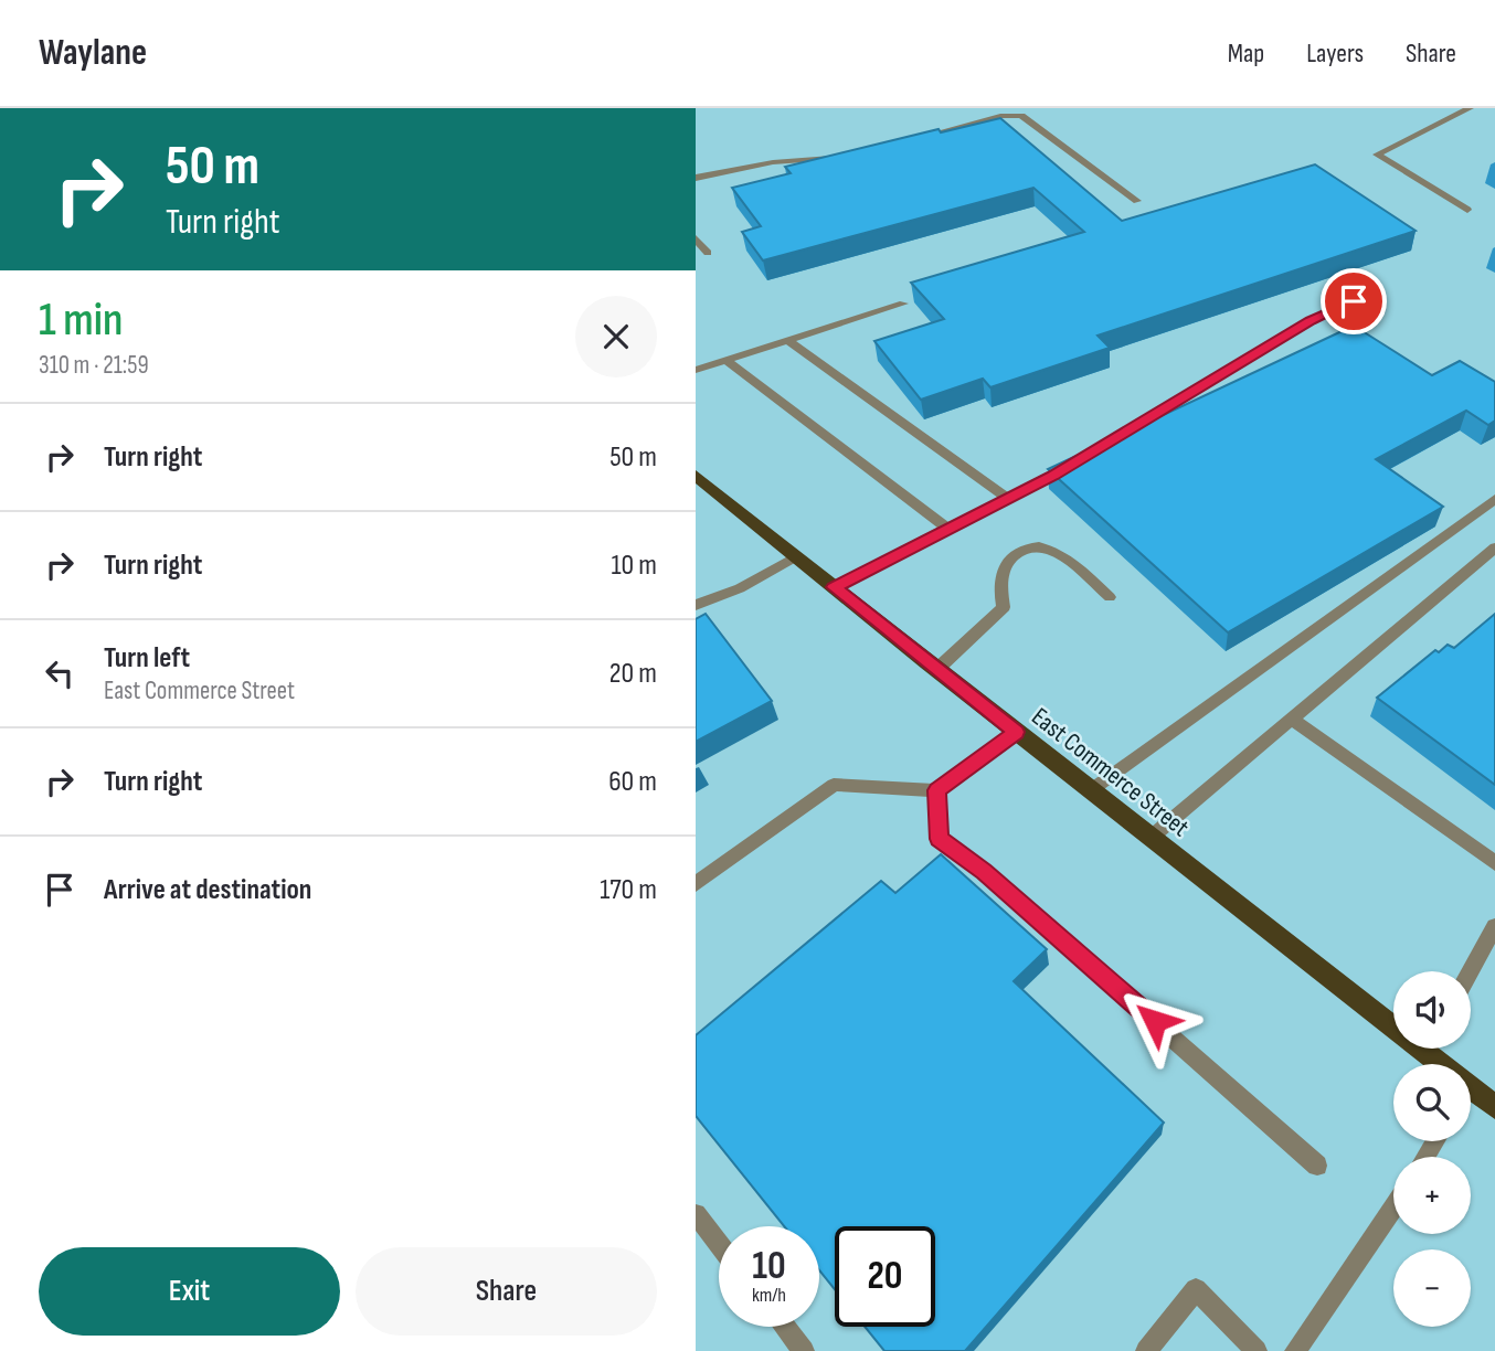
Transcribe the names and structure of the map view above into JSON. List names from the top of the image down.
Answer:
{
  "streets": {
    "main road": ["East Commerce Street"]
  },
  "page": {
    "header": "Waylane",
    "nav": ["Map", "Layers", "Share"],
    "turn": ["50 m", "Turn right"],
    "heading": ["1 min", "310 m · 21:59"],
    "list": [
      {
        "name": "Turn right",
        "value": "50 m"
      },
      {
        "name": "Turn right",
        "value": "10 m"
      },
      {
        "name": "Turn left",
        "note": "East Commerce Street",
        "value": "20 m"
      },
      {
        "name": "Turn right",
        "value": "60 m"
      },
      {
        "name": "Arrive at destination",
        "value": "170 m"
      }
    ],
    "map_buttons": ["+", "−"],
    "speed": "10 km/h",
    "limit": "20",
    "buttons": ["Exit", "Share"]
  }
}
